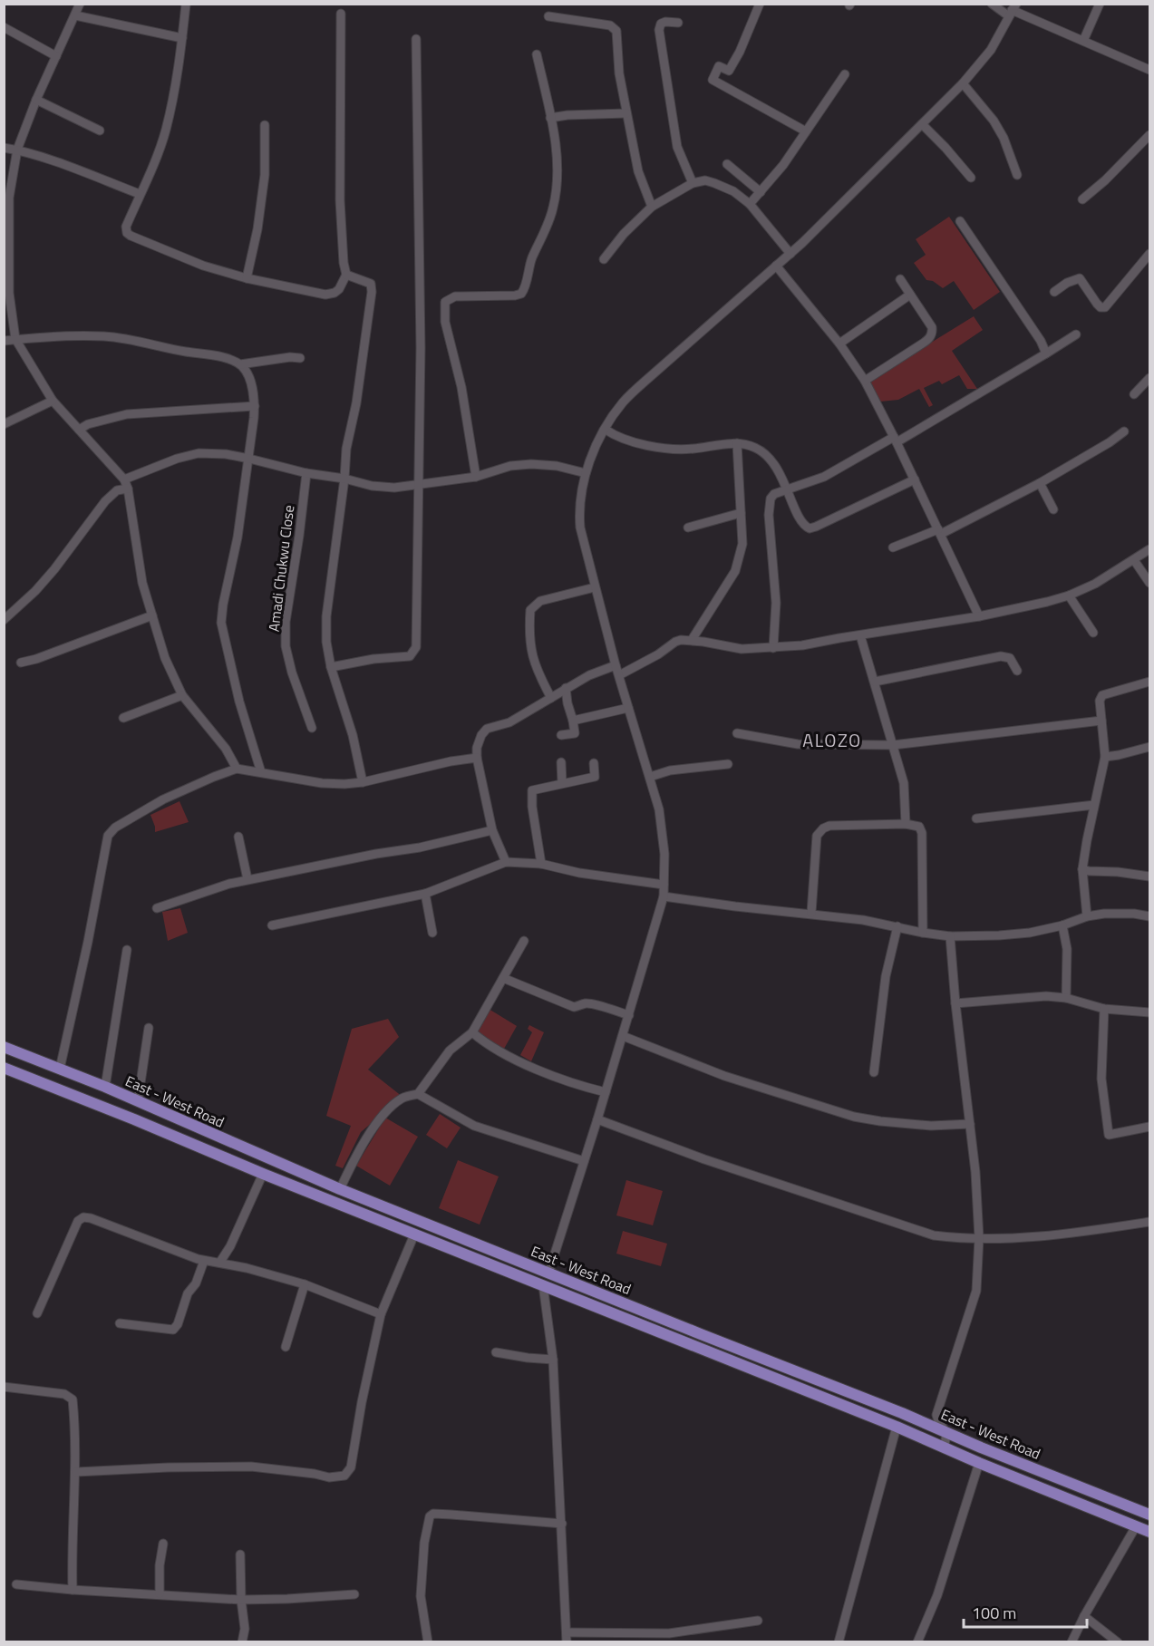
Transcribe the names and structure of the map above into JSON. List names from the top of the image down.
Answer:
{
  "streets": {
    "main road": ["East - West Road"],
    "street": ["Amadi Chukwu Close"]
  },
  "districts": ["ALOZO"],
  "scale_bar": "100 m"
}
